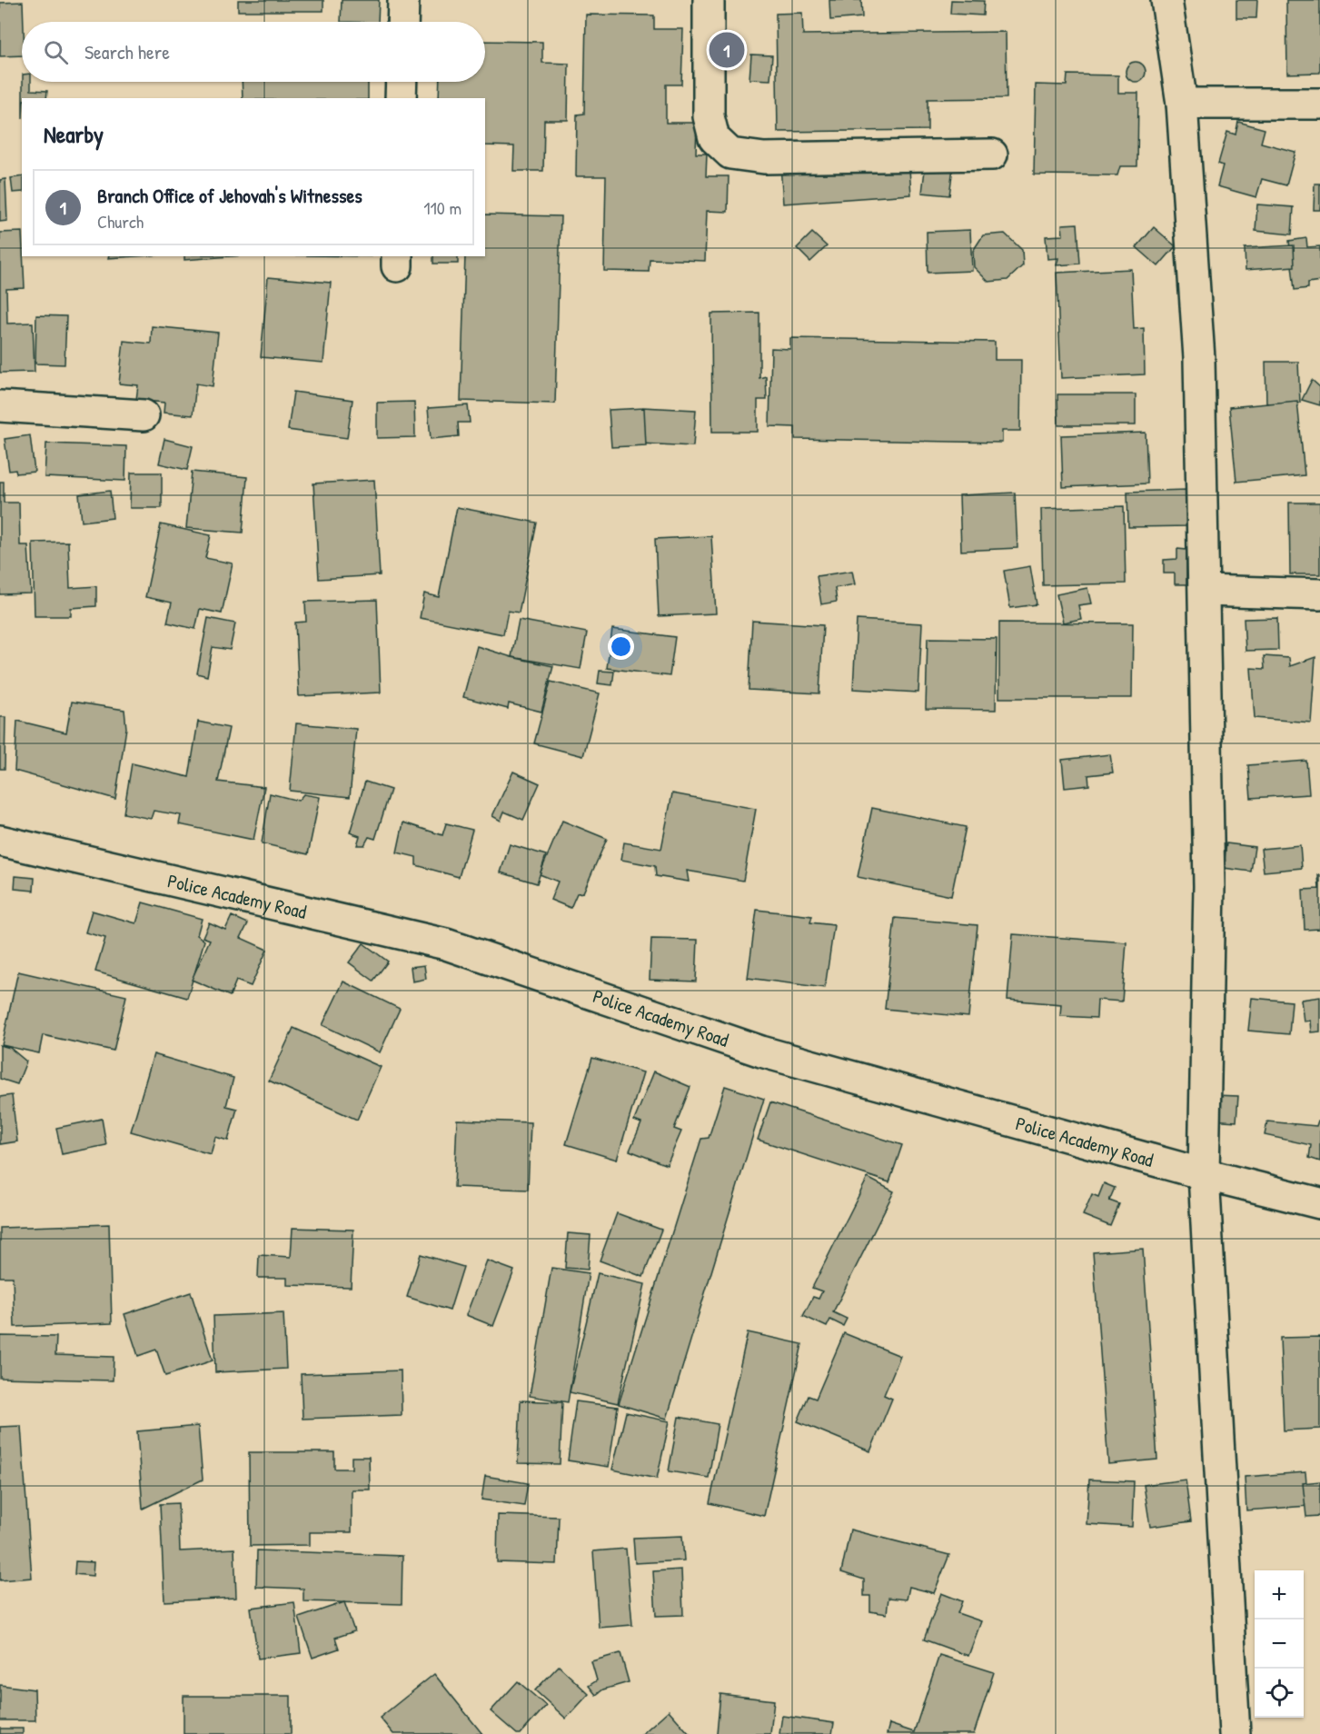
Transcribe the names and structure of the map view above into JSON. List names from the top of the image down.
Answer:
{
  "streets": {
    "street": ["Police Academy Road"]
  },
  "page": {
    "search": "Search here",
    "pins": "1",
    "heading": "Nearby",
    "list": [
      {
        "mark": "1",
        "name": "Branch Office of Jehovah's Witnesses",
        "note": "Church",
        "value": "110 m"
      }
    ],
    "map_buttons": ["+", "−"]
  }
}
